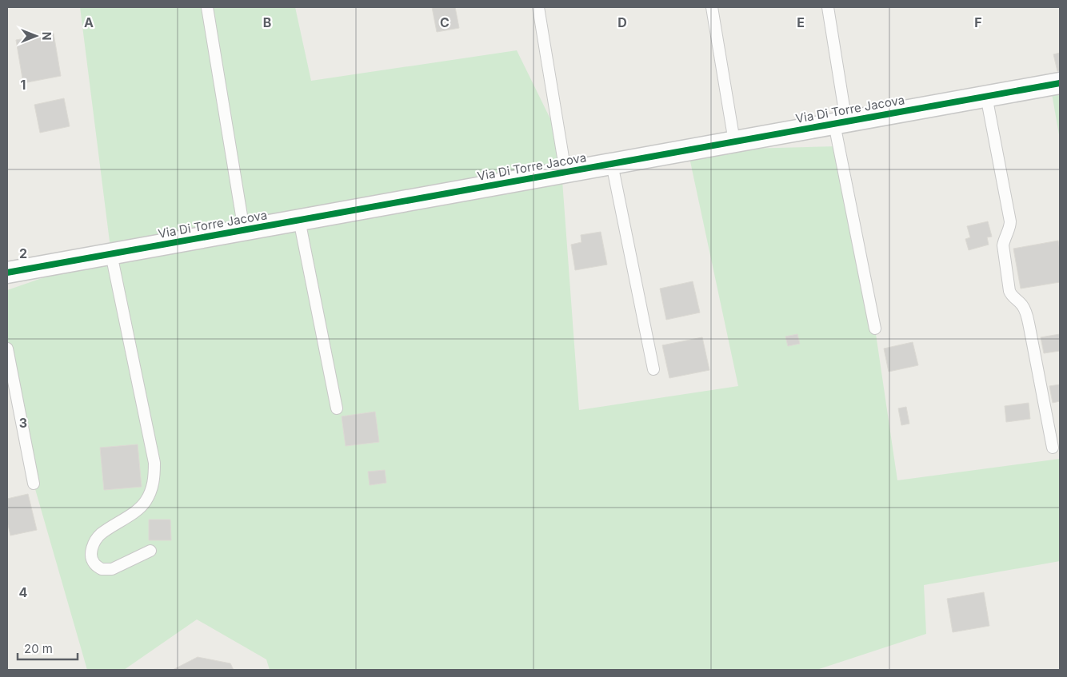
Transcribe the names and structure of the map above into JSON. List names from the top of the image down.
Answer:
{
  "streets": {
    "street": ["Via Di Torre Jacova"]
  },
  "scale_bar": "20 m",
  "north": "right",
  "grid": {
    "columns": [
      "A",
      "B",
      "C",
      "D",
      "E",
      "F"
    ],
    "rows": [
      "1",
      "2",
      "3",
      "4"
    ]
  }
}
